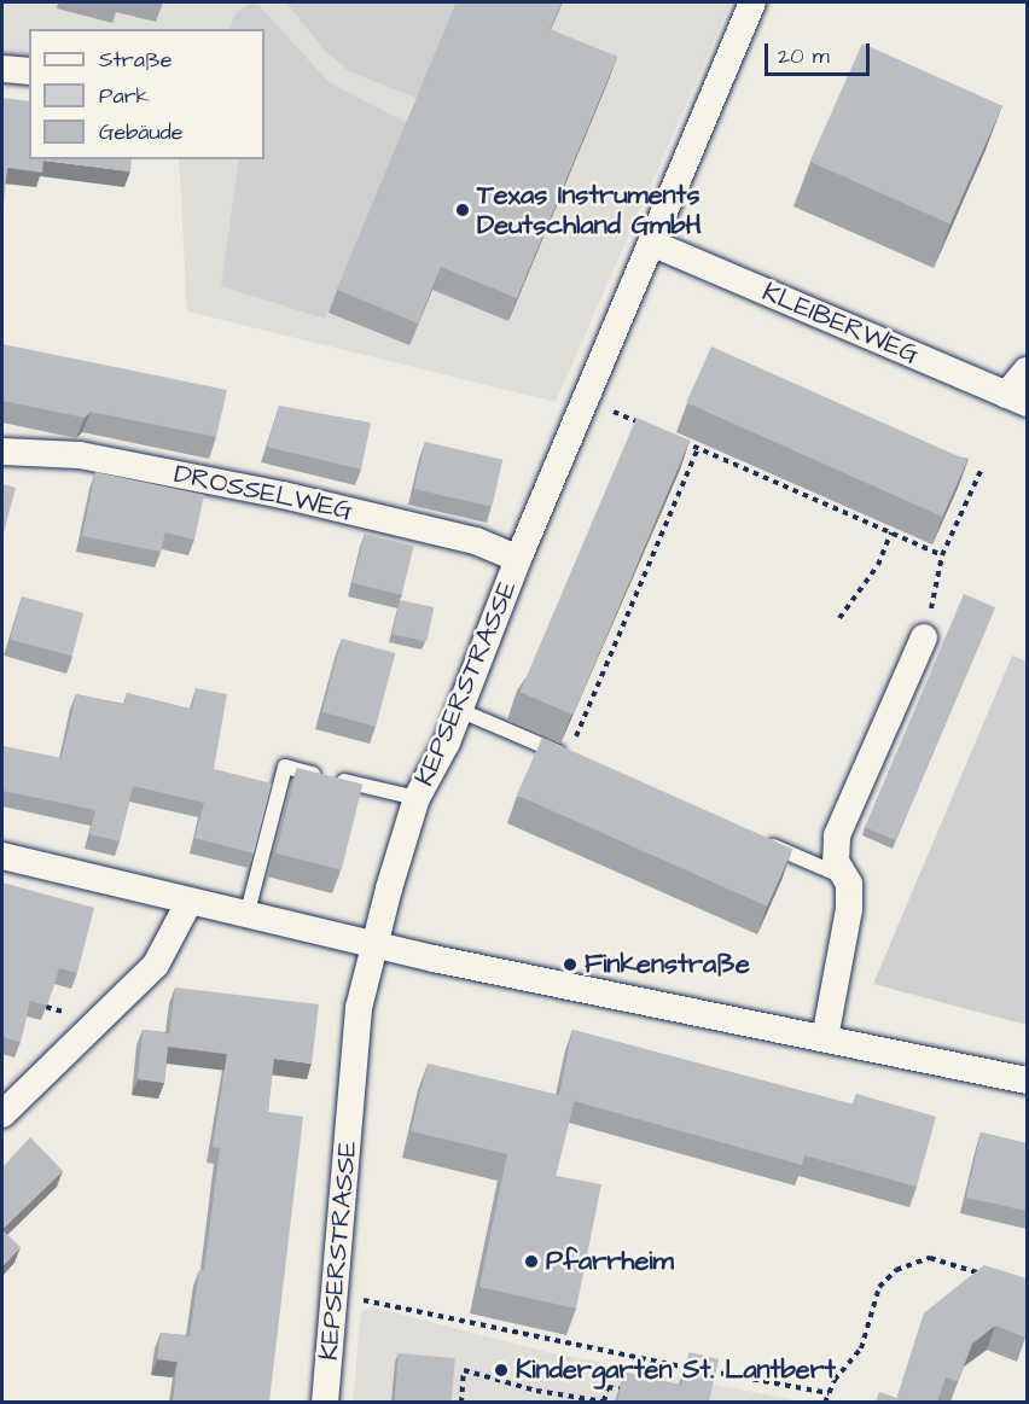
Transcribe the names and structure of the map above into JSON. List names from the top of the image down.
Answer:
{
  "streets": {
    "street": ["KLEIBERWEG", "DROSSELWEG", "KEPSERSTRASSE"]
  },
  "crossings": [
    ["KLEIBERWEG", "KEPSERSTRASSE"],
    ["DROSSELWEG", "KEPSERSTRASSE"]
  ],
  "places": [
    "Texas Instruments Deutschland GmbH",
    "Finkenstraße",
    "Pfarrheim",
    "Kindergarten St. Lantbert"
  ],
  "legend": ["Straße", "Park", "Gebäude"],
  "scale_bar": "20 m"
}
